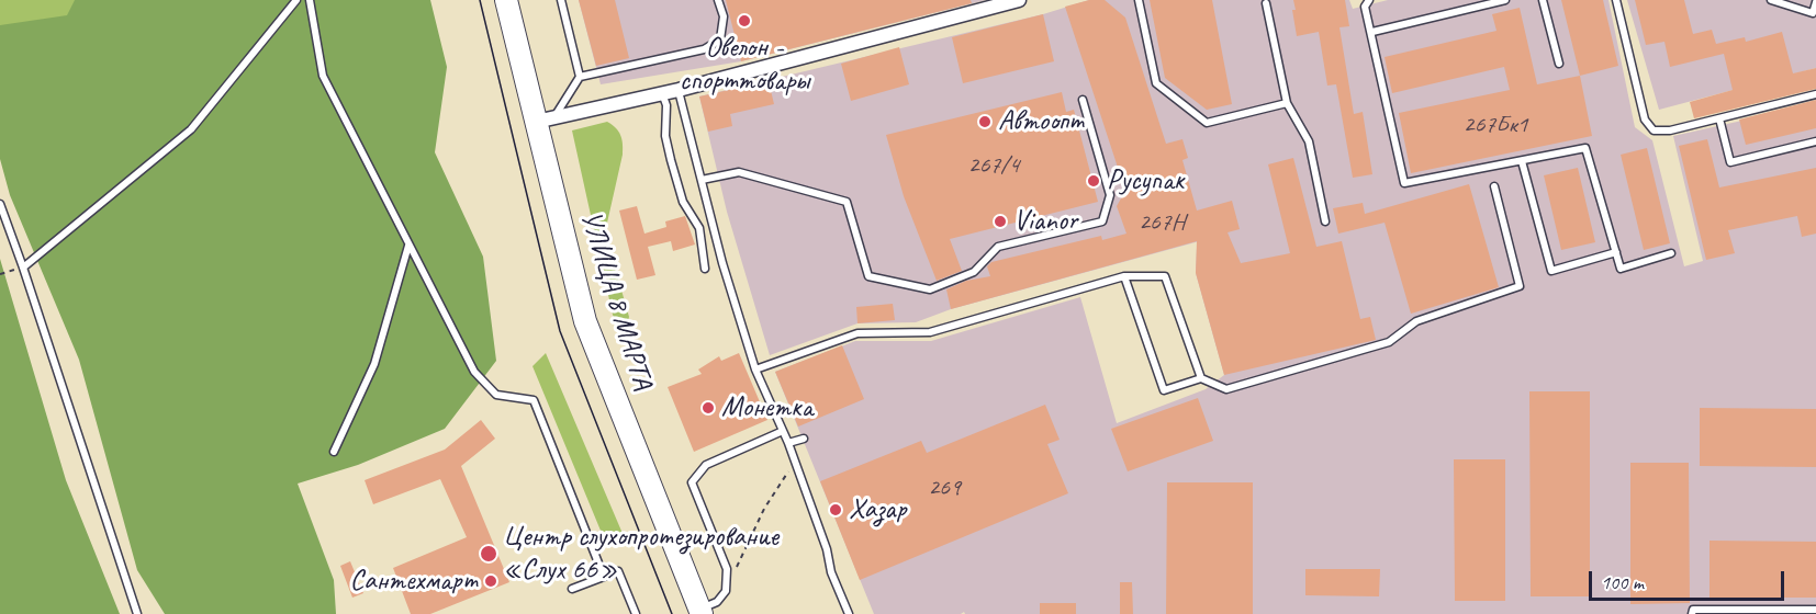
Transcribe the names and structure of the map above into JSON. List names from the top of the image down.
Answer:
{
  "streets": {
    "main road": ["УЛИЦА 8 МАРТА"]
  },
  "places": [
    "Овелон - спорттовары",
    "Автоопт",
    "Русупак",
    "Vianor",
    "Монетка",
    "Хазар",
    "Центр слухопротезирование «Слух 66»",
    "Сантехмарт"
  ],
  "house_numbers": [
    "267Бк1",
    "267/4",
    "267Н",
    "269"
  ],
  "scale_bar": "100 m"
}
